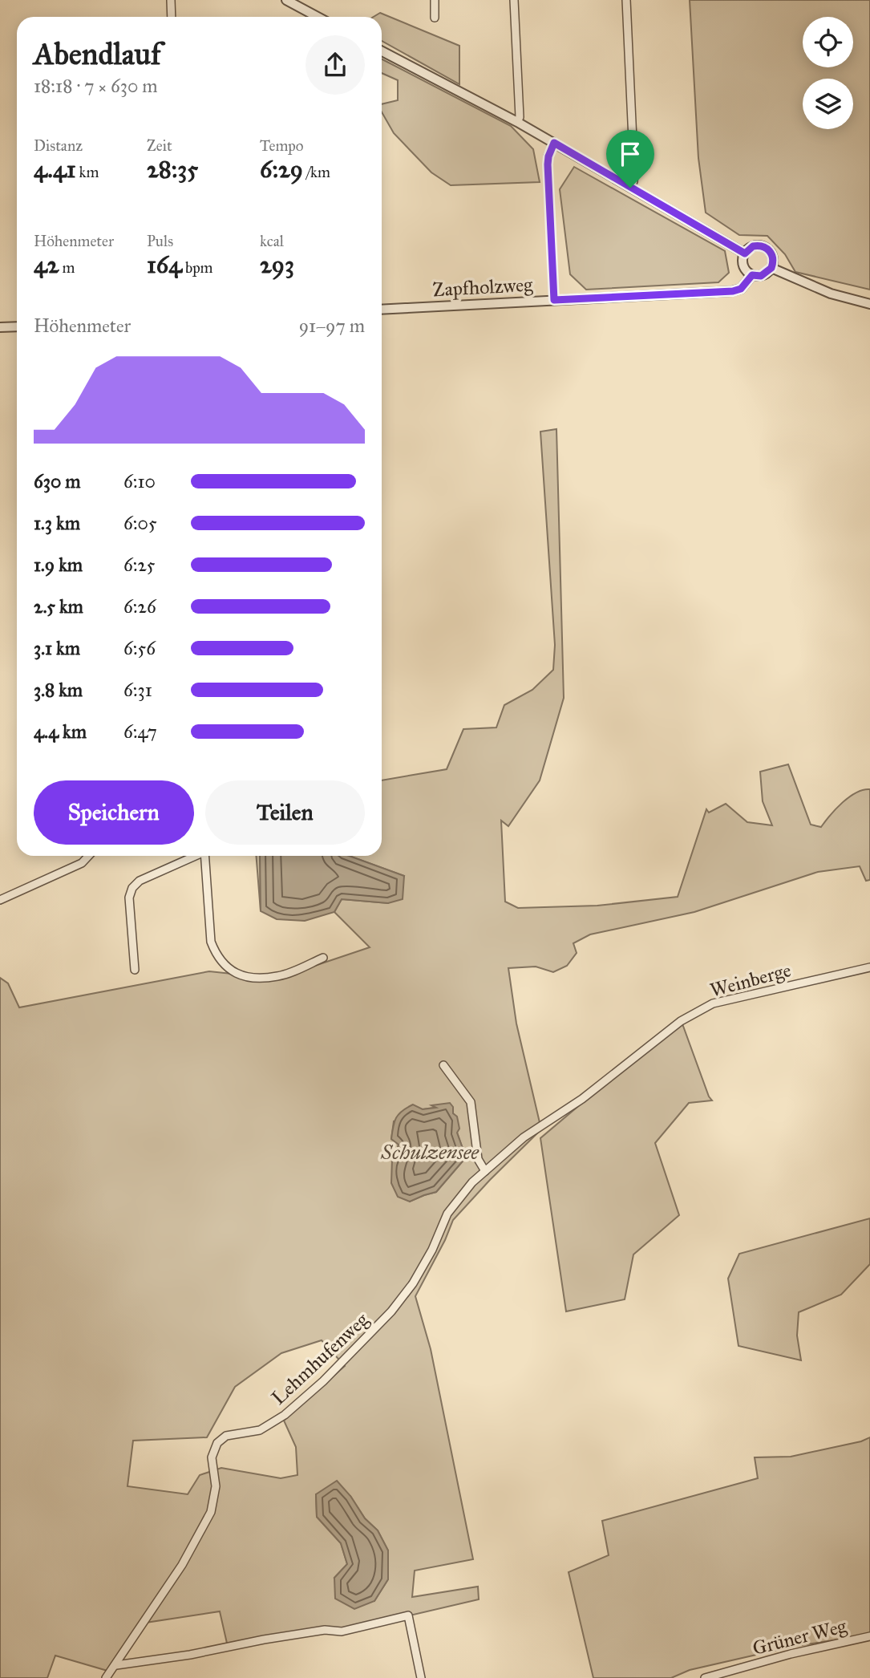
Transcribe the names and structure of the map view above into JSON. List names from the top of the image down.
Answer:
{
  "streets": {
    "street": [
      "Zapfholzweg",
      "Weinberge",
      "Lehmhufenweg",
      "Grüner Weg"
    ]
  },
  "crossings": [
    ["Weinberge", "Lehmhufenweg"]
  ],
  "water": ["Schulzensee"],
  "page": {
    "heading": ["Abendlauf", "18:18 · 7 × 630 m"],
    "stats": [
      ["Distanz", "4.41 km"],
      ["Zeit", "28:35"],
      ["Tempo", "6:29 /km"],
      ["Höhenmeter", "42 m"],
      ["Puls", "164 bpm"],
      ["kcal", "293"]
    ],
    "chart": ["Höhenmeter", "91–97 m"],
    "list": [
      {
        "name": "630 m",
        "note": "6:10"
      },
      {
        "name": "1.3 km",
        "note": "6:05"
      },
      {
        "name": "1.9 km",
        "note": "6:25"
      },
      {
        "name": "2.5 km",
        "note": "6:26"
      },
      {
        "name": "3.1 km",
        "note": "6:56"
      },
      {
        "name": "3.8 km",
        "note": "6:31"
      },
      {
        "name": "4.4 km",
        "note": "6:47"
      }
    ],
    "buttons": ["Speichern", "Teilen"]
  }
}
